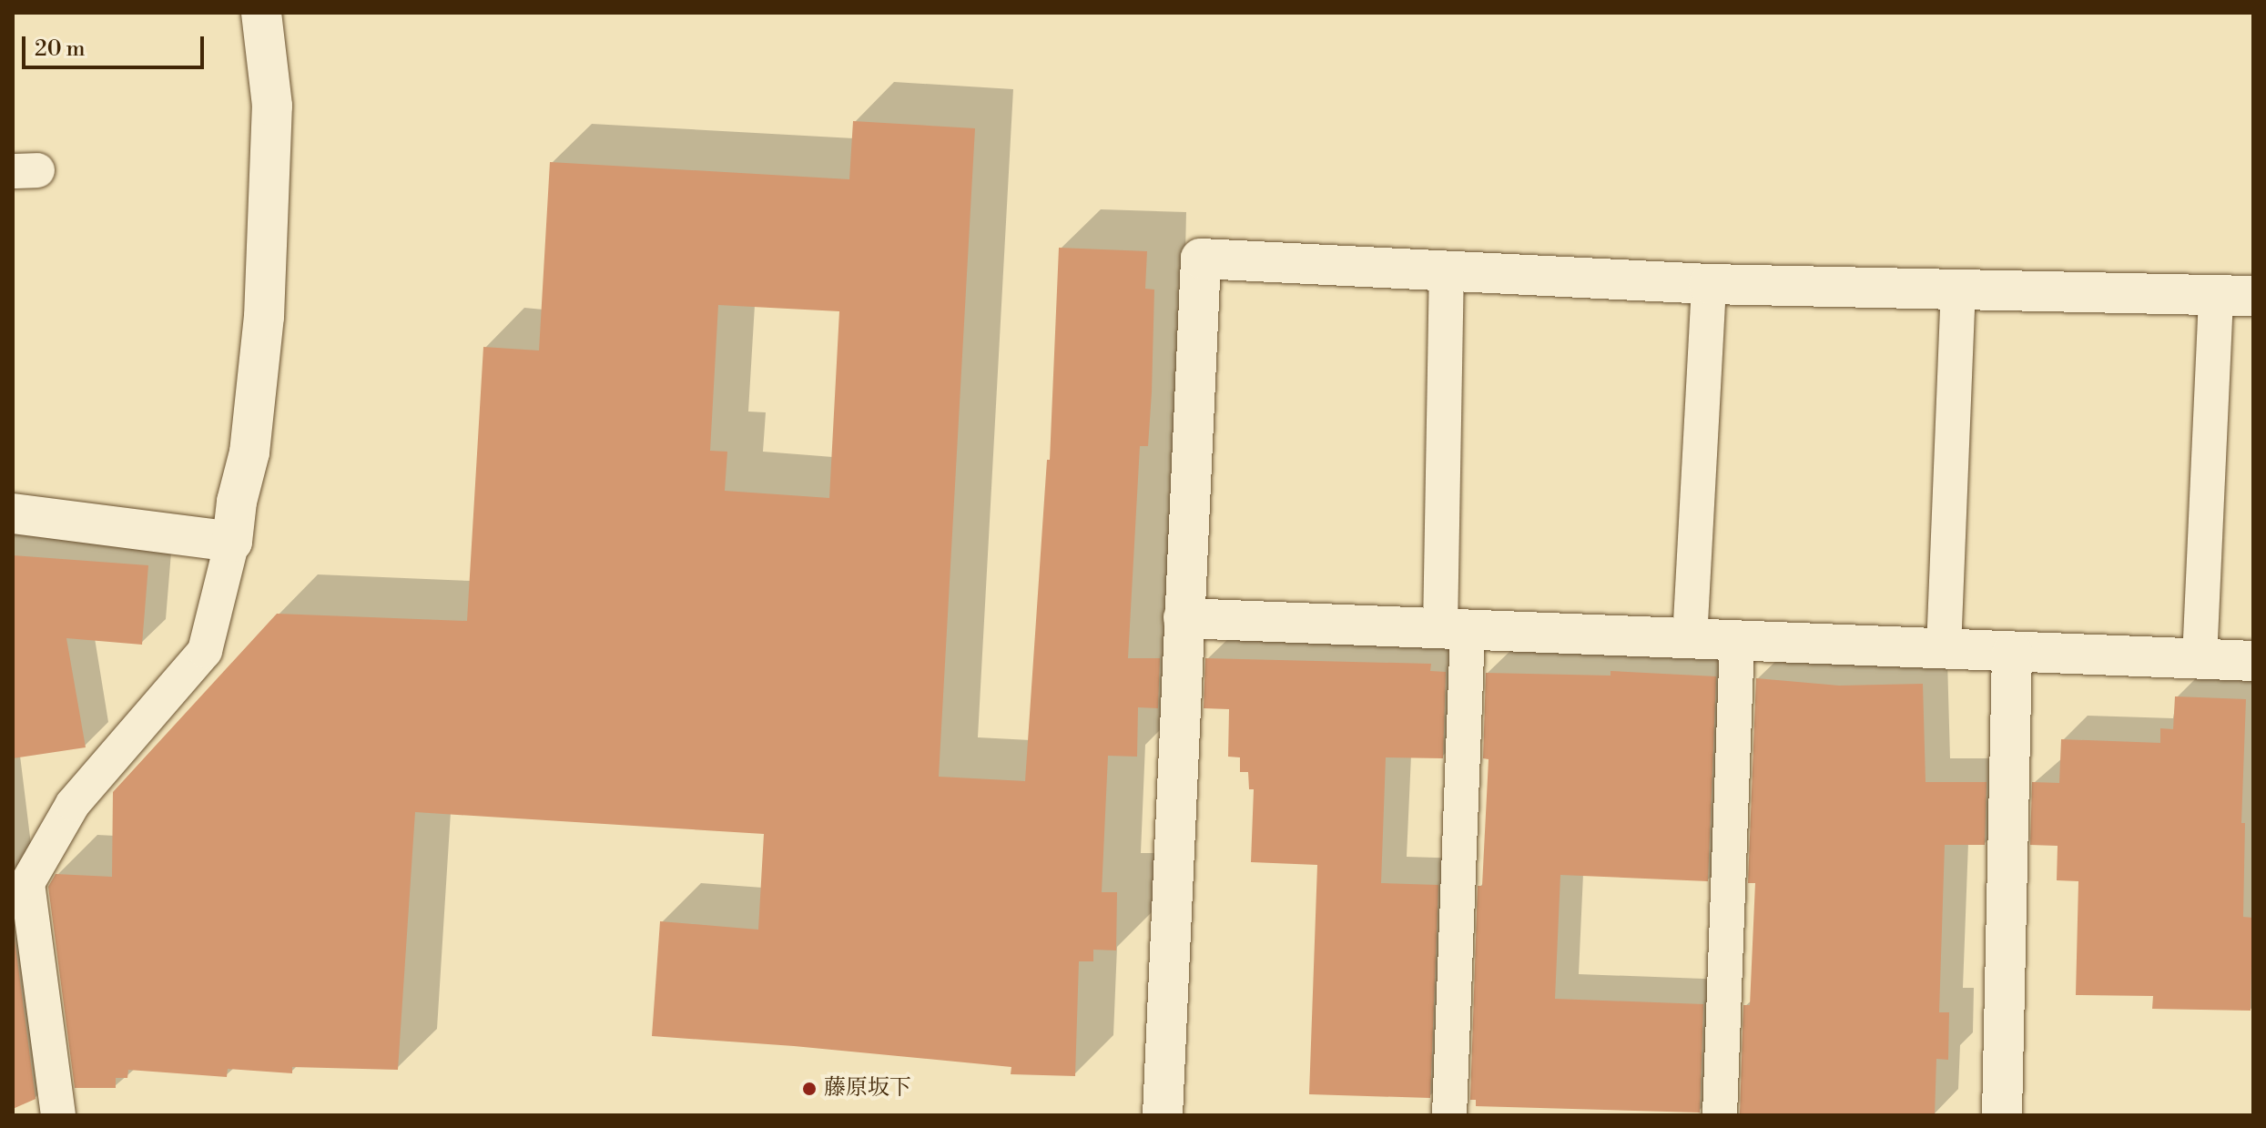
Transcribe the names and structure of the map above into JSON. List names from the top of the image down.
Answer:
{
  "places": ["藤原坂下"],
  "scale_bar": "20 m"
}
